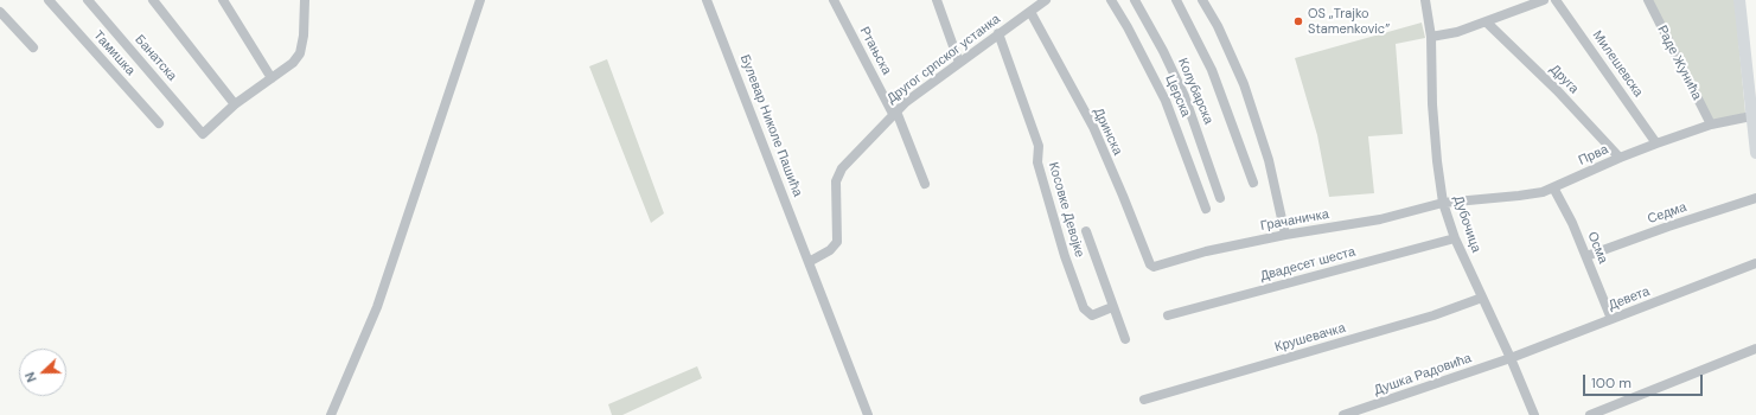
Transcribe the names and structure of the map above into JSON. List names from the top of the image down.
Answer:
{
  "streets": {
    "street": [
      "Ртањска",
      "Тамишка",
      "Банатска",
      "Другог српског устанка",
      "Раде Жунића",
      "Милешевска",
      "Друга",
      "Колубарска",
      "Церска",
      "Булевар Николе Пашића",
      "Дринска",
      "Прва",
      "Косовке Девојке",
      "Седма",
      "Грачаничка",
      "Дубочица",
      "Осма",
      "Двадесет шеста",
      "Девета",
      "Крушевачка",
      "Душка Радовића"
    ]
  },
  "crossings": [
    ["Ртањска", "Другог српског устанка"],
    ["Другог српског устанка", "Булевар Николе Пашића"],
    ["Другог српског устанка", "Дринска"],
    ["Другог српског устанка", "Косовке Девојке"],
    ["Раде Жунића", "Прва"],
    ["Милешевска", "Прва"],
    ["Друга", "Прва"],
    ["Дринска", "Грачаничка"],
    ["Прва", "Грачаничка"],
    ["Прва", "Дубочица"],
    ["Прва", "Осма"],
    ["Седма", "Осма"],
    ["Грачаничка", "Дубочица"],
    ["Дубочица", "Двадесет шеста"],
    ["Дубочица", "Девета"],
    ["Дубочица", "Крушевачка"],
    ["Дубочица", "Душка Радовића"],
    ["Осма", "Девета"],
    ["Девета", "Душка Радовића"]
  ],
  "places": ["OS „Trajko Stamenkovic”"],
  "scale_bar": "100 m",
  "north": "left"
}
